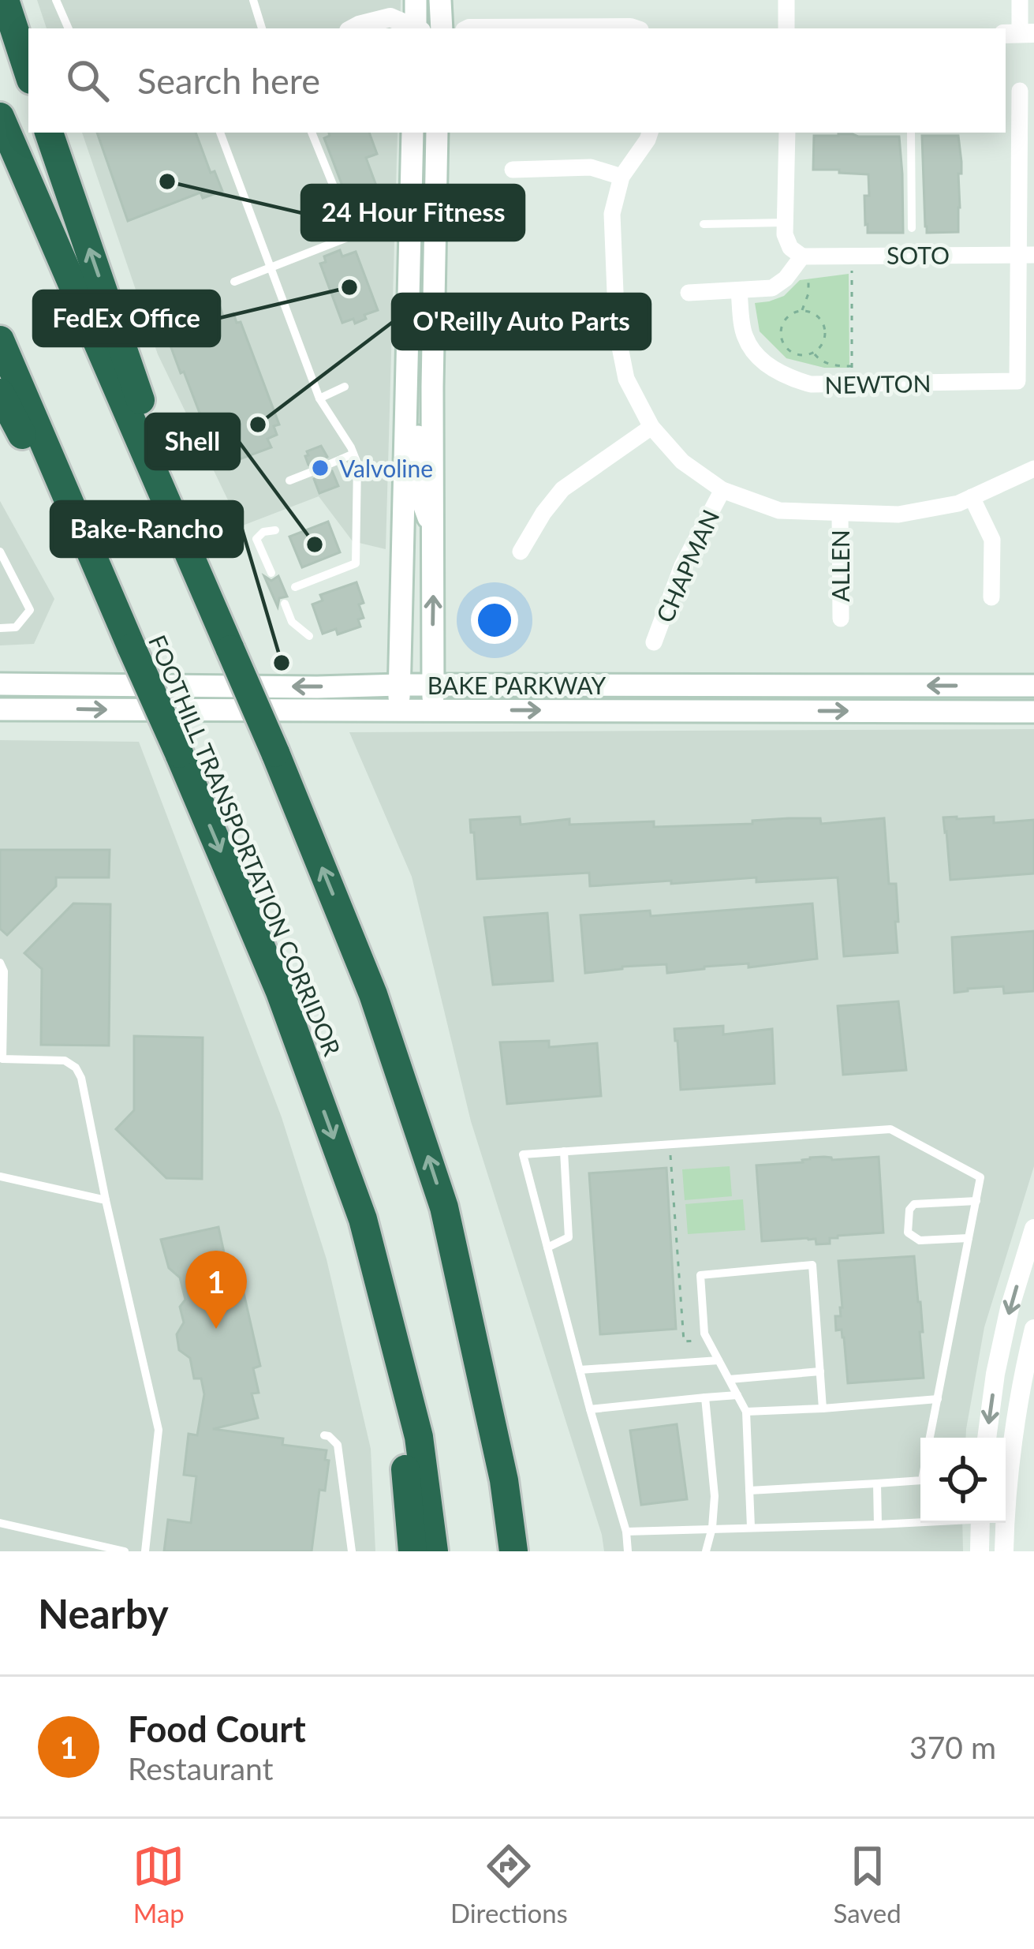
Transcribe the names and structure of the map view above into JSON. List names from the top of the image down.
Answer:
{
  "streets": {
    "highway": ["FOOTHILL TRANSPORTATION CORRIDOR"],
    "main road": ["BAKE PARKWAY"],
    "street": [
      "SOTO",
      "NEWTON",
      "CHAPMAN",
      "ALLEN"
    ]
  },
  "crossings": [
    ["SOTO", "NEWTON"]
  ],
  "places": [
    "24 Hour Fitness",
    "FedEx Office",
    "O'Reilly Auto Parts",
    "Valvoline",
    "Shell",
    "Bake-Rancho"
  ],
  "page": {
    "search": "Search here",
    "pins": "1",
    "heading": "Nearby",
    "list": [
      {
        "mark": "1",
        "name": "Food Court",
        "note": "Restaurant",
        "value": "370 m"
      }
    ],
    "nav": ["Map", "Directions", "Saved"]
  }
}
